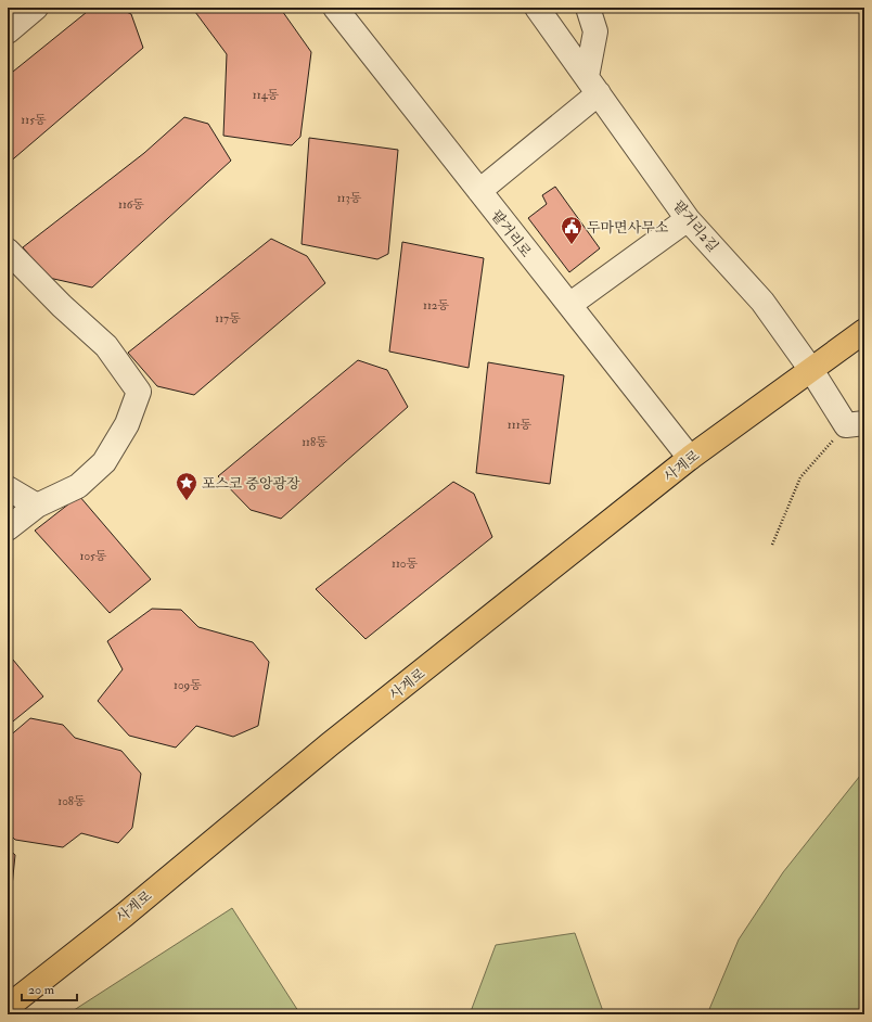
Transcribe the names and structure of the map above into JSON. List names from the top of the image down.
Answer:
{
  "streets": {
    "main road": ["사계로"],
    "street": ["팥거리2길", "팥거리로"]
  },
  "crossings": [
    ["팥거리2길", "사계로"],
    ["팥거리로", "사계로"]
  ],
  "places": {
    "public building": ["두마면사무소"],
    "place": ["포스코 중앙광장"]
  },
  "house_numbers": [
    "114동",
    "115동",
    "113동",
    "116동",
    "112동",
    "117동",
    "111동",
    "118동",
    "105동",
    "110동",
    "109동",
    "108동"
  ],
  "scale_bar": "20 m"
}
